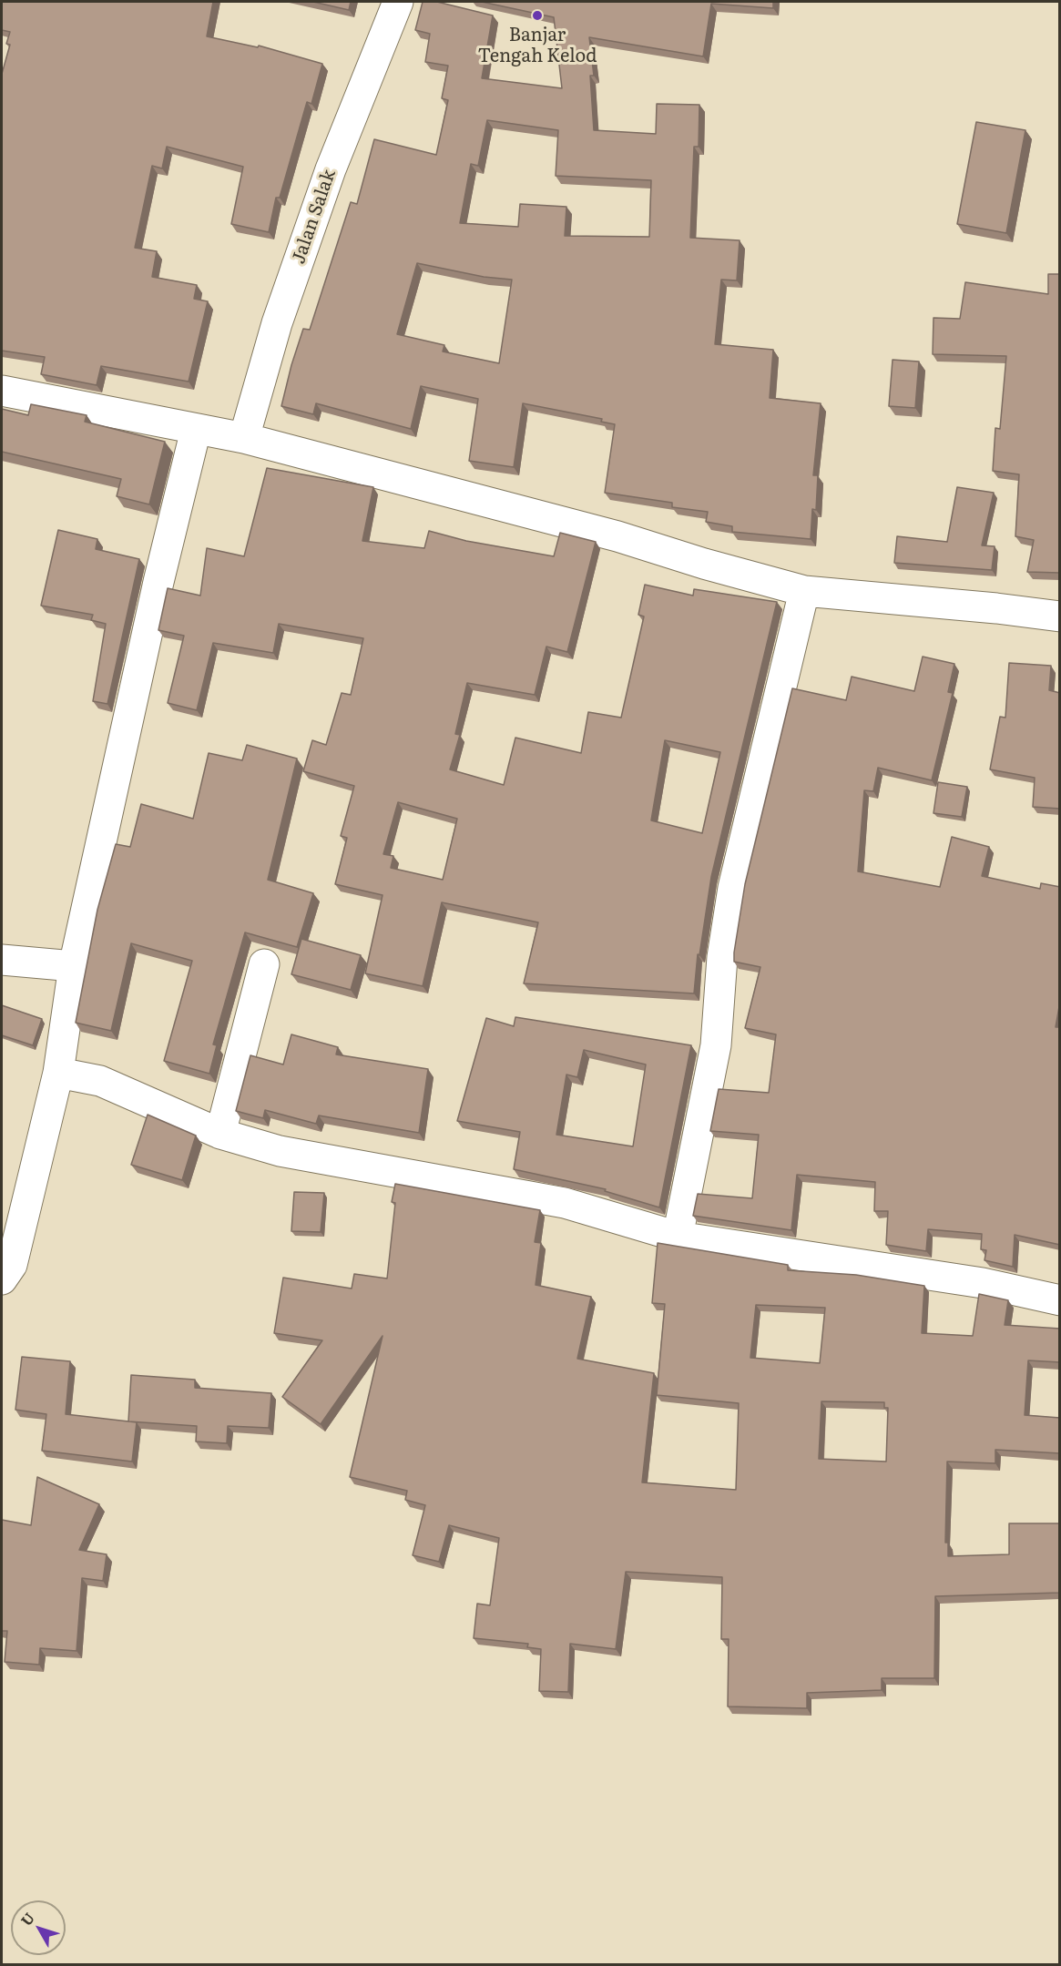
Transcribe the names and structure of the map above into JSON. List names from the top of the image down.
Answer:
{
  "streets": {
    "street": ["Jalan Salak"]
  },
  "places": ["Banjar Tengah Kelod"],
  "north": "top left"
}
